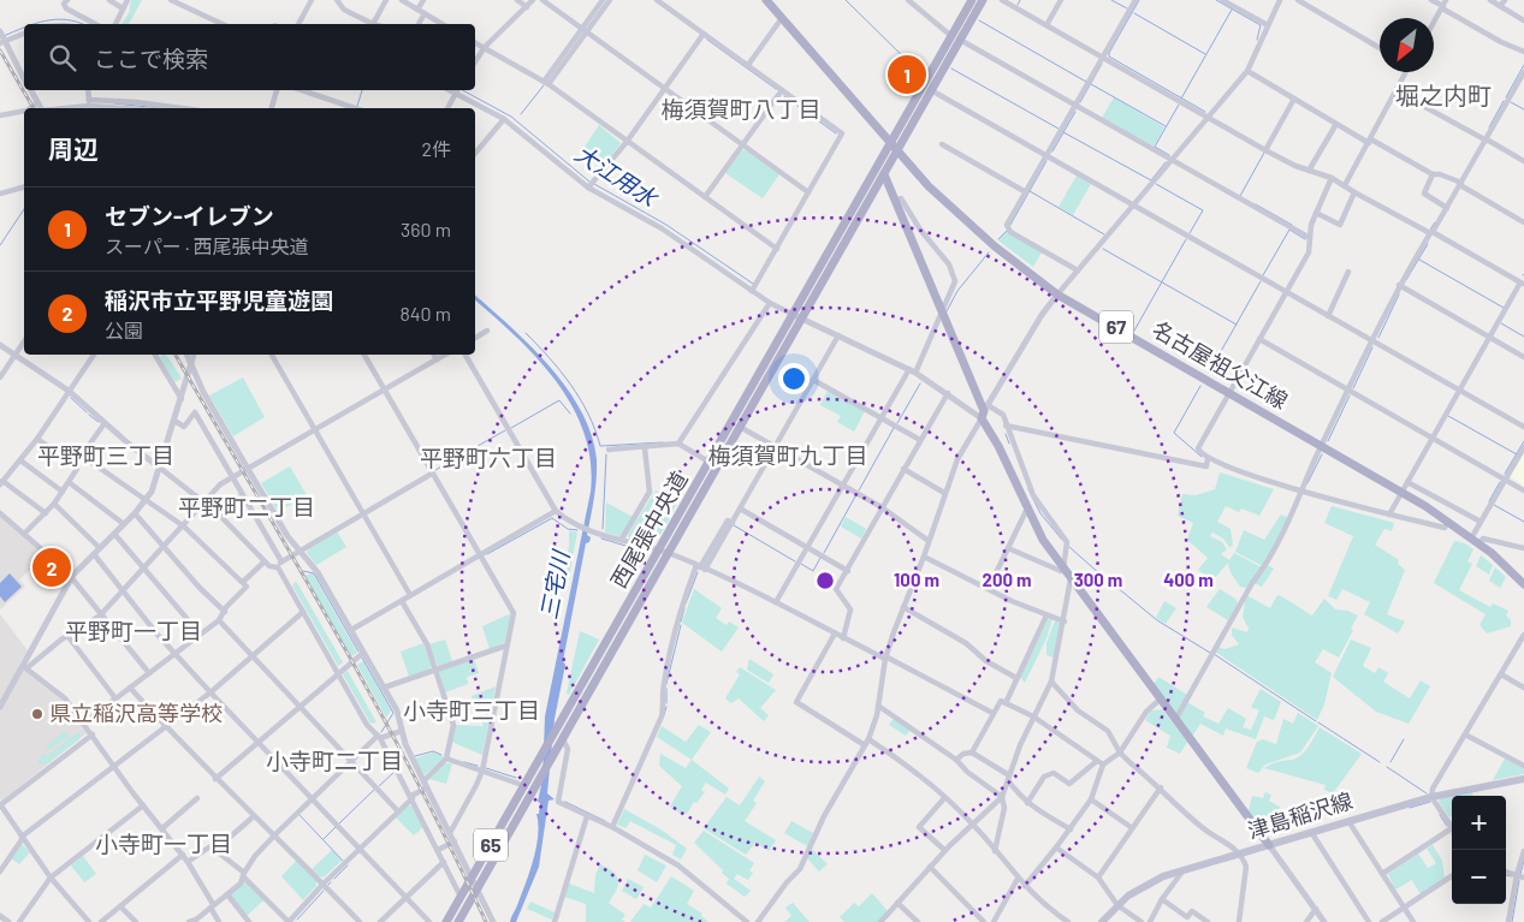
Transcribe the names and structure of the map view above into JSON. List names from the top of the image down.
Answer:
{
  "streets": {
    "main road": [
      "67",
      "名古屋祖父江線",
      "西尾張中央道",
      "津島稲沢線",
      "65"
    ]
  },
  "crossings": [
    ["名古屋祖父江線", "西尾張中央道"]
  ],
  "districts": [
    "堀之内町",
    "梅須賀町八丁目",
    "平野町三丁目",
    "梅須賀町九丁目",
    "平野町六丁目",
    "平野町二丁目",
    "平野町一丁目",
    "小寺町三丁目",
    "小寺町二丁目",
    "小寺町一丁目"
  ],
  "water": ["大江用水", "三宅川"],
  "places": ["県立稲沢高等学校"],
  "north": "bottom left",
  "page": {
    "search": "ここで検索",
    "pins": ["1", "2"],
    "heading": ["周辺", "2件"],
    "list": [
      {
        "mark": "1",
        "name": "セブン-イレブン",
        "note": "スーパー · 西尾張中央道",
        "value": "360 m"
      },
      {
        "mark": "2",
        "name": "稲沢市立平野児童遊園",
        "note": "公園",
        "value": "840 m"
      }
    ],
    "map_buttons": ["+", "−"]
  },
  "rings": [
    "100 m",
    "200 m",
    "300 m",
    "400 m"
  ]
}
